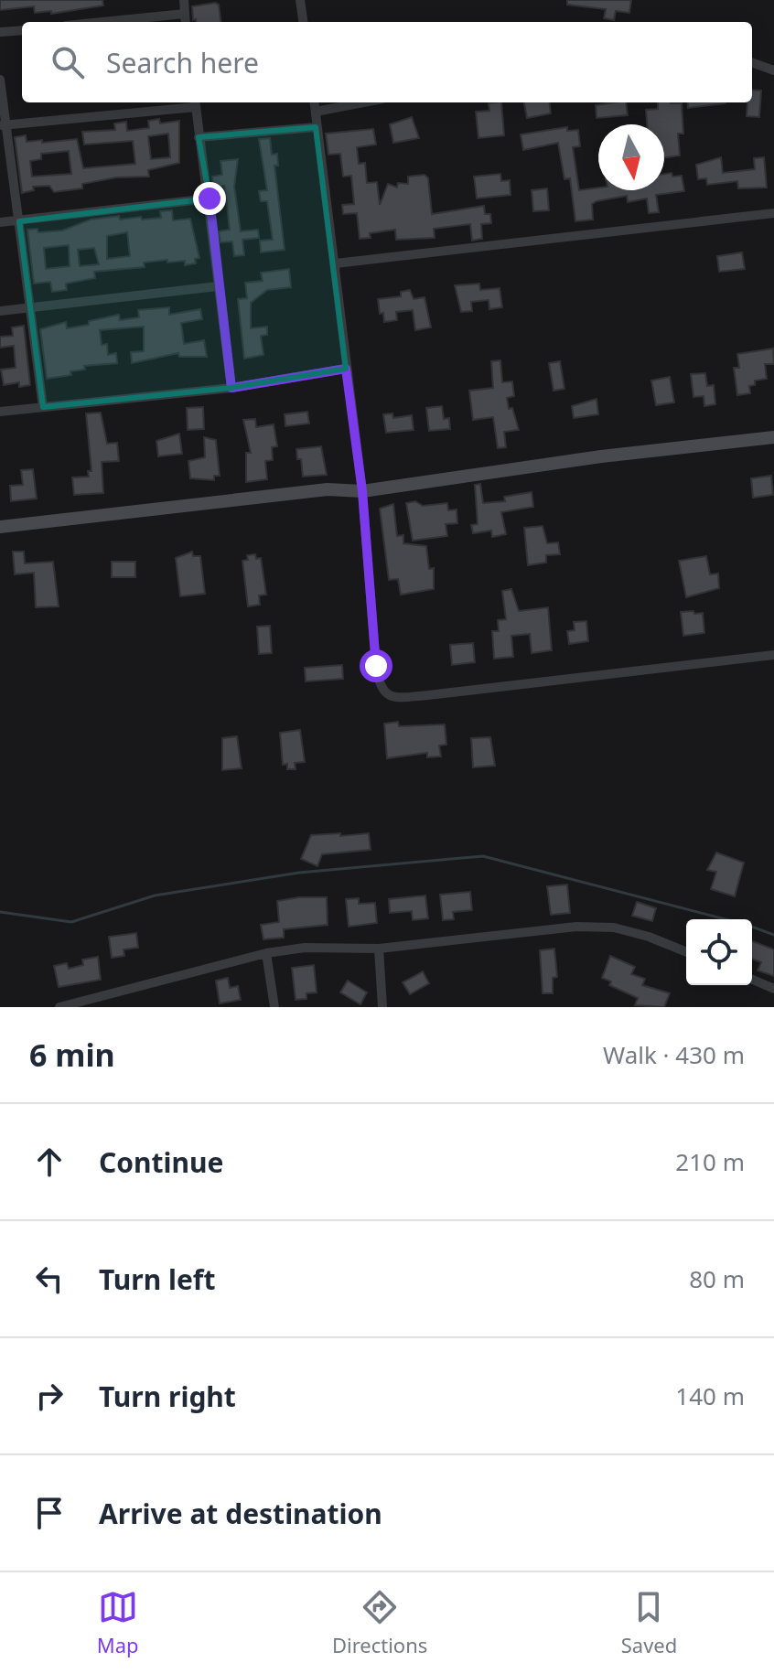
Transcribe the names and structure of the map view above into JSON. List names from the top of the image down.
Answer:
{
  "north": "bottom",
  "page": {
    "search": "Search here",
    "heading": ["6 min", "Walk · 430 m"],
    "list": [
      ["Continue", "210 m"],
      ["Turn left", "80 m"],
      ["Turn right", "140 m"],
      "Arrive at destination"
    ],
    "nav": ["Map", "Directions", "Saved"]
  }
}
